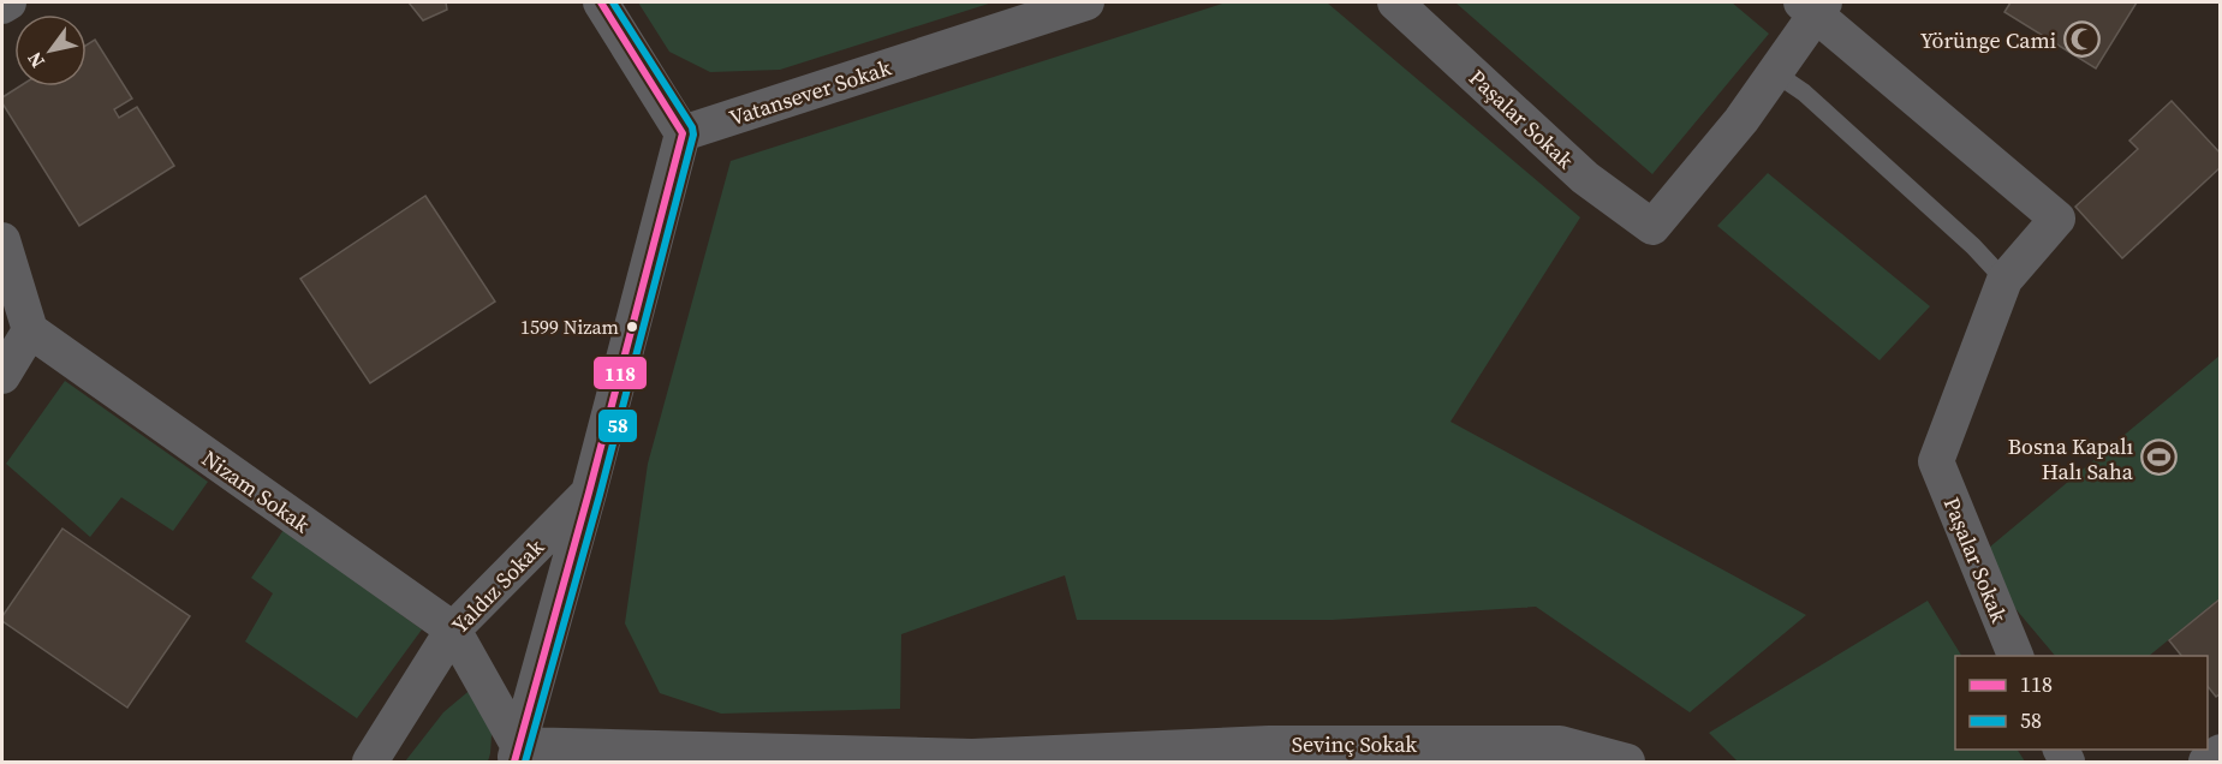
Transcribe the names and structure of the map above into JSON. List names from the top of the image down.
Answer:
{
  "streets": {
    "street": [
      "Vatansever Sokak",
      "Paşalar Sokak",
      "Nizam Sokak",
      "Yaldız Sokak",
      "Sevinç Sokak"
    ]
  },
  "crossings": [
    ["Vatansever Sokak", "Yaldız Sokak"],
    ["Nizam Sokak", "Yaldız Sokak"],
    ["Nizam Sokak", "Sevinç Sokak"],
    ["Yaldız Sokak", "Sevinç Sokak"]
  ],
  "places": {
    "mosque": ["Yörünge Cami"],
    "other": ["1599 Nizam"],
    "sports": ["Bosna Kapalı Halı Saha"]
  },
  "lines": ["transit line 118", "transit line 58"],
  "legend": ["118", "58"],
  "north": "bottom left"
}
